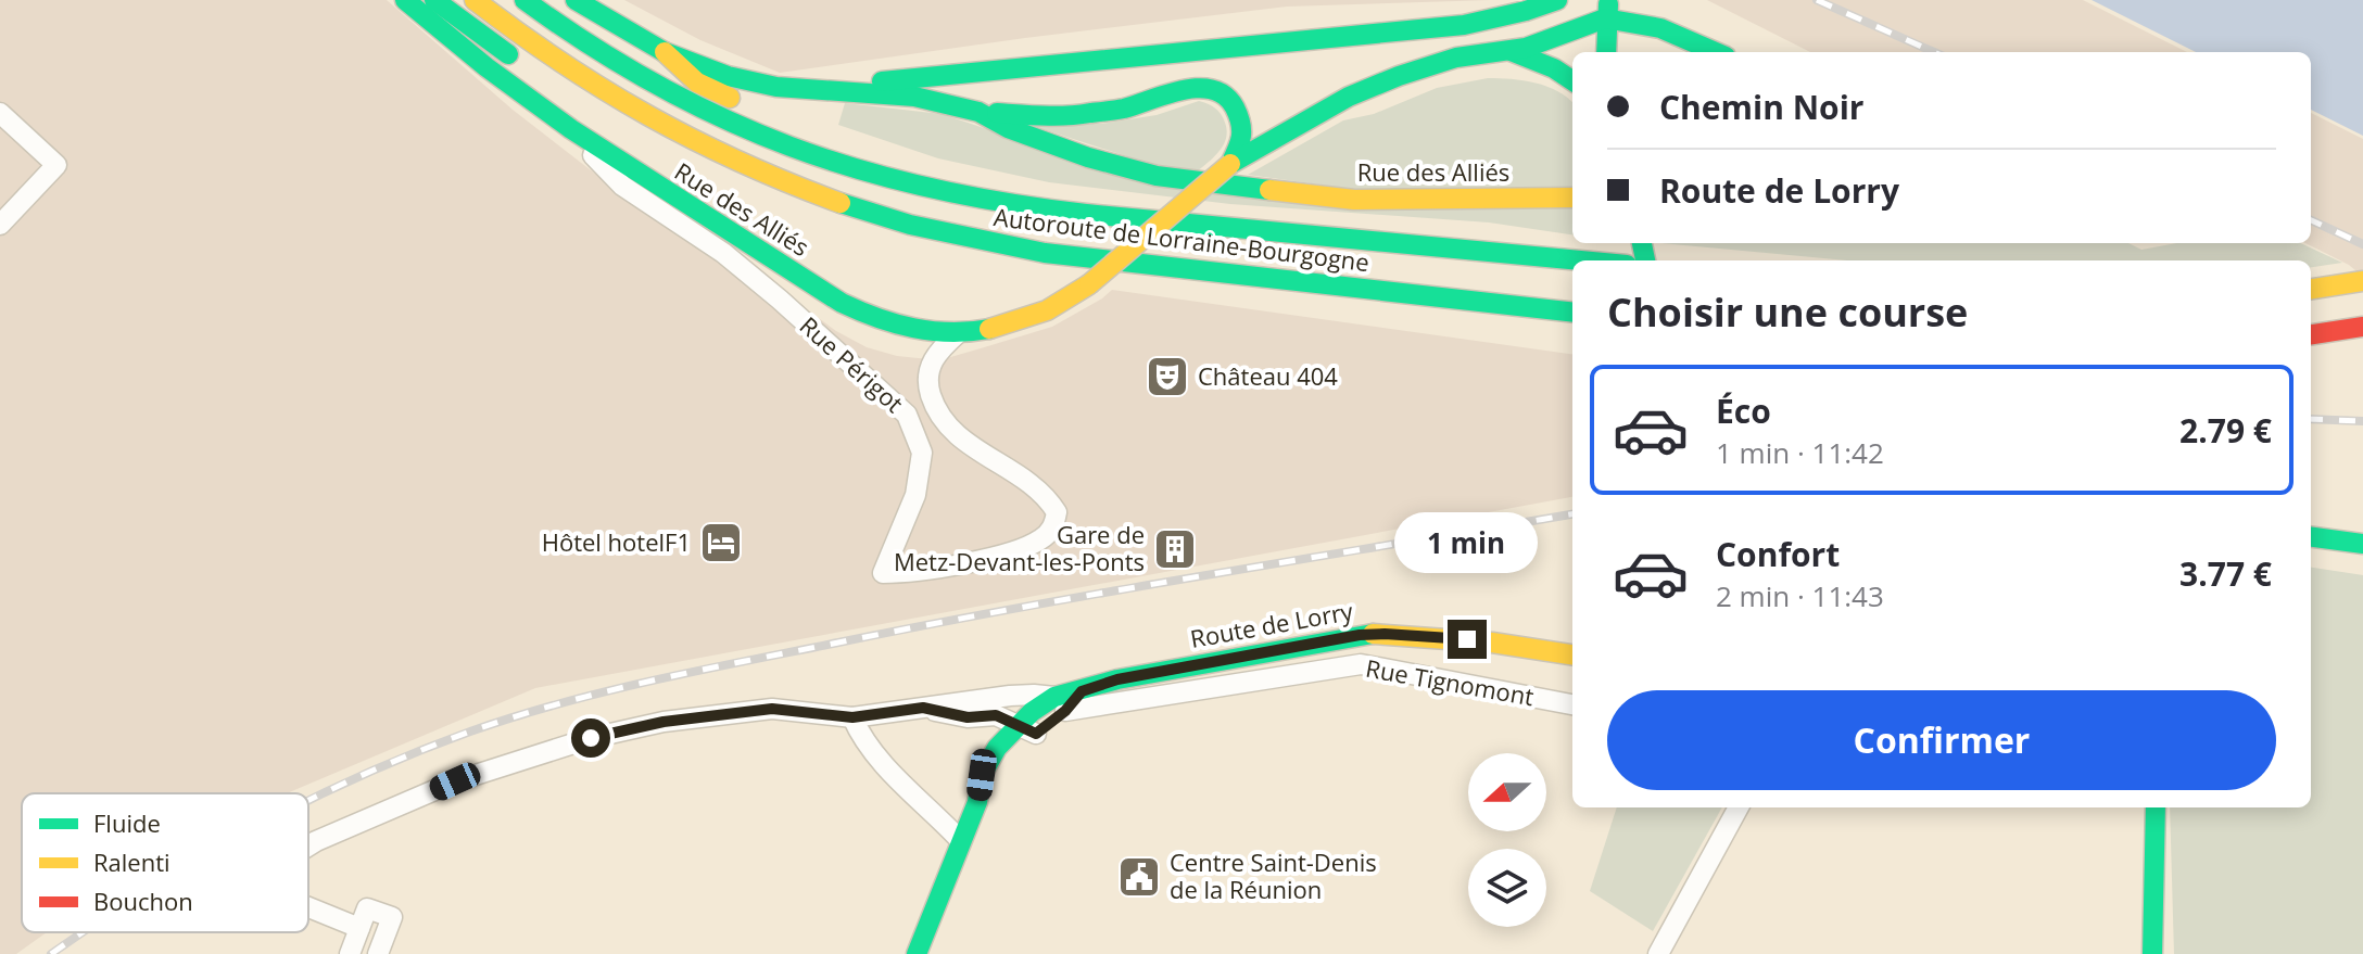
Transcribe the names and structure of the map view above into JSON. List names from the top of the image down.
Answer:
{
  "streets": {
    "main road": ["Rue des Alliés", "Autoroute de Lorraine-Bourgogne", "Route de Lorry"],
    "street": ["Rue Périgot", "Rue Tignomont"]
  },
  "crossings": [
    ["Rue des Alliés", "Rue Périgot"],
    ["Route de Lorry", "Rue Tignomont"]
  ],
  "places": {
    "theatre": ["Château 404"],
    "hotel": ["Hôtel hotelF1"],
    "building": ["Gare de Metz-Devant-les-Ponts"],
    "public building": ["Centre Saint-Denis de la Réunion"]
  },
  "legend": ["Fluide", "Ralenti", "Bouchon"],
  "north": "left",
  "page": {
    "banner": ["Chemin Noir", "Route de Lorry"],
    "heading": "Choisir une course",
    "list": [
      {
        "name": "Éco",
        "note": "1 min · 11:42",
        "value": "2.79 €"
      },
      {
        "name": "Confort",
        "note": "2 min · 11:43",
        "value": "3.77 €"
      }
    ],
    "bubble": "1 min",
    "buttons": "Confirmer"
  }
}
